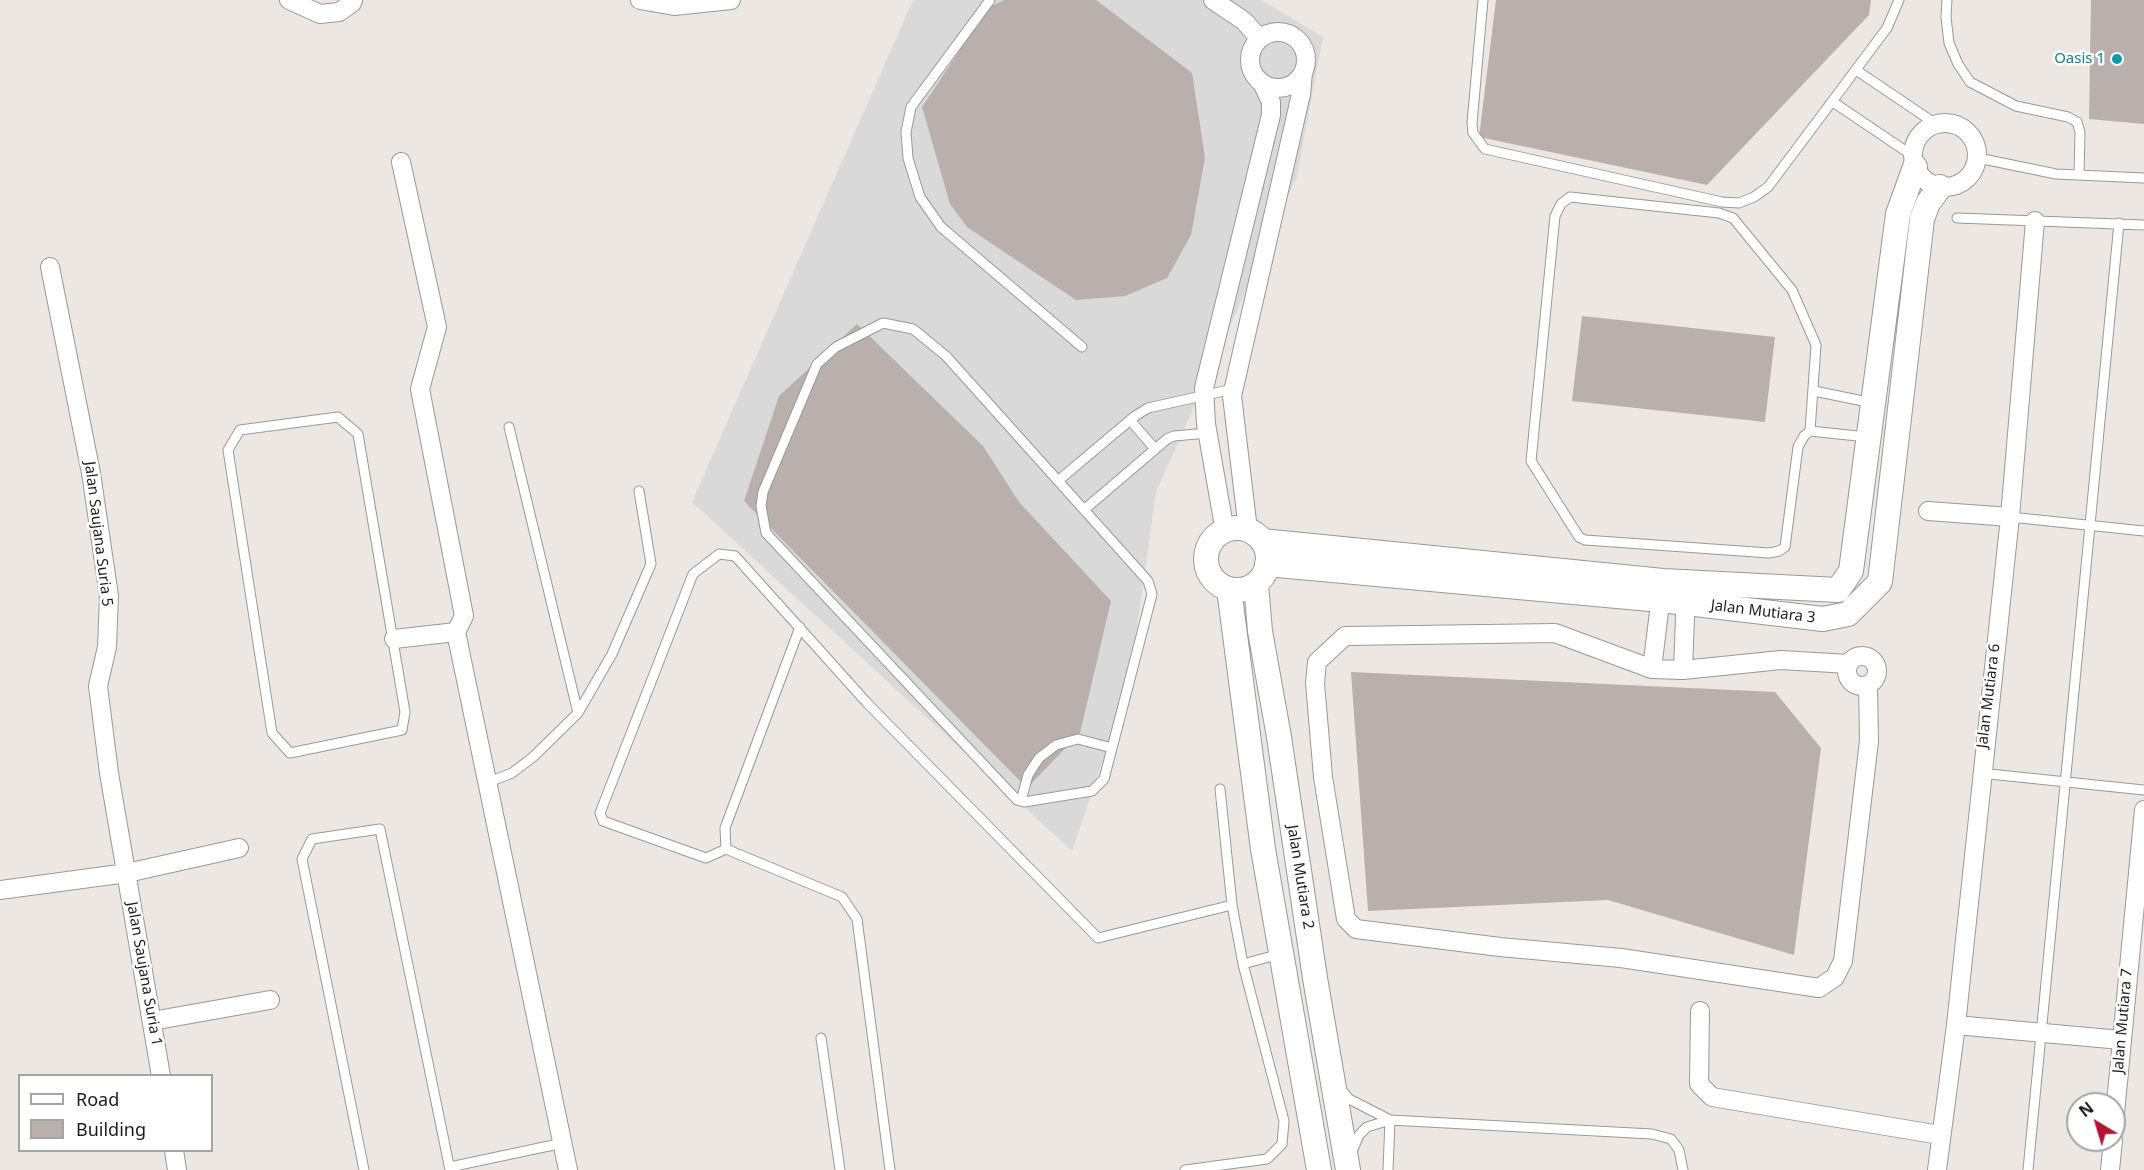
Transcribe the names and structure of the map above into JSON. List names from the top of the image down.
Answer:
{
  "streets": {
    "street": [
      "Jalan Saujana Suria 5",
      "Jalan Mutiara 3",
      "Jalan Mutiara 6",
      "Jalan Mutiara 2",
      "Jalan Saujana Suria 1",
      "Jalan Mutiara 7"
    ]
  },
  "crossings": [
    ["Jalan Saujana Suria 5", "Jalan Saujana Suria 1"],
    ["Jalan Mutiara 3", "Jalan Mutiara 2"]
  ],
  "places": ["Oasis 1"],
  "legend": ["Road", "Building"],
  "north": "top left"
}
